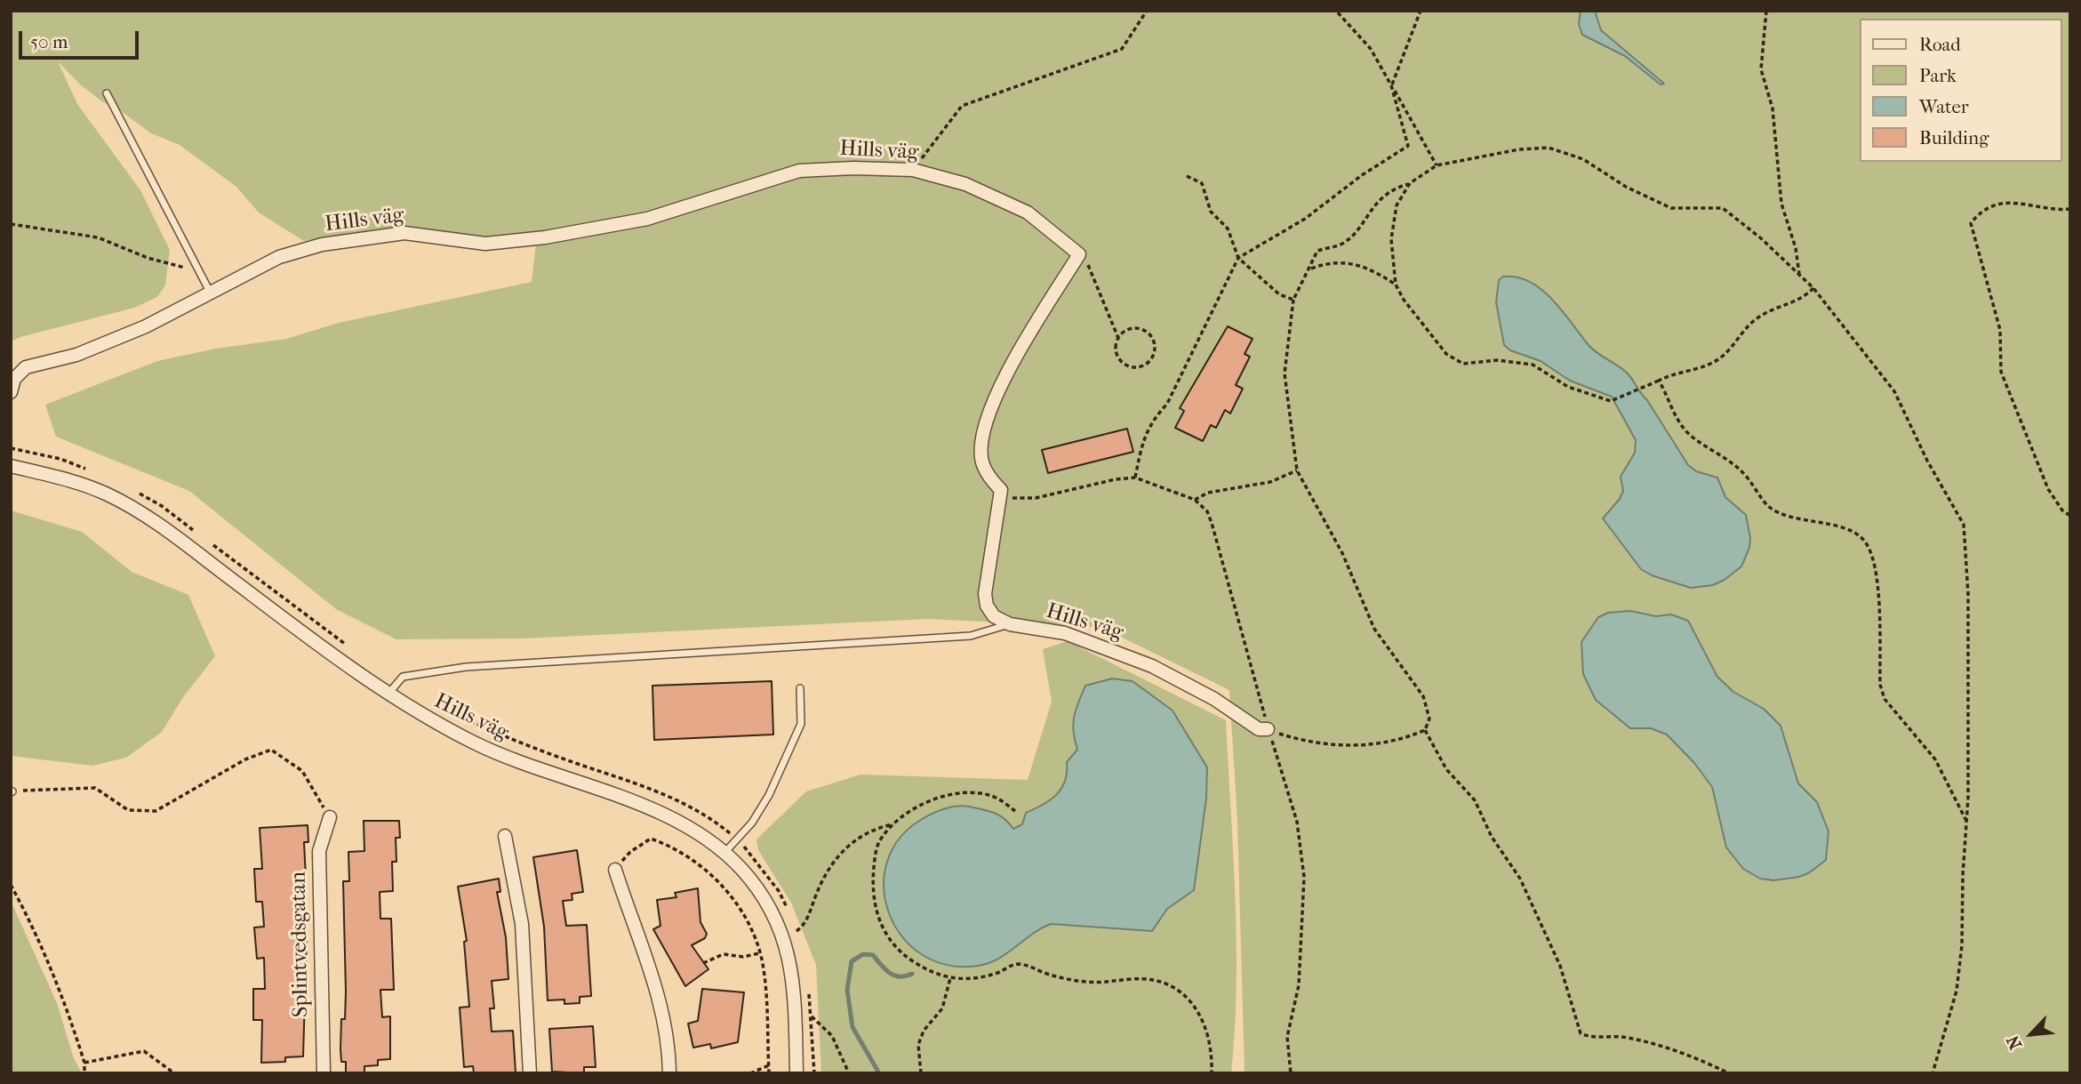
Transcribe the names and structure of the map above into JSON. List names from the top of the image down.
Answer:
{
  "streets": {
    "street": ["Hills väg", "Splintvedsgatan"]
  },
  "legend": [
    "Road",
    "Park",
    "Water",
    "Building"
  ],
  "scale_bar": "50 m",
  "north": "bottom left"
}
